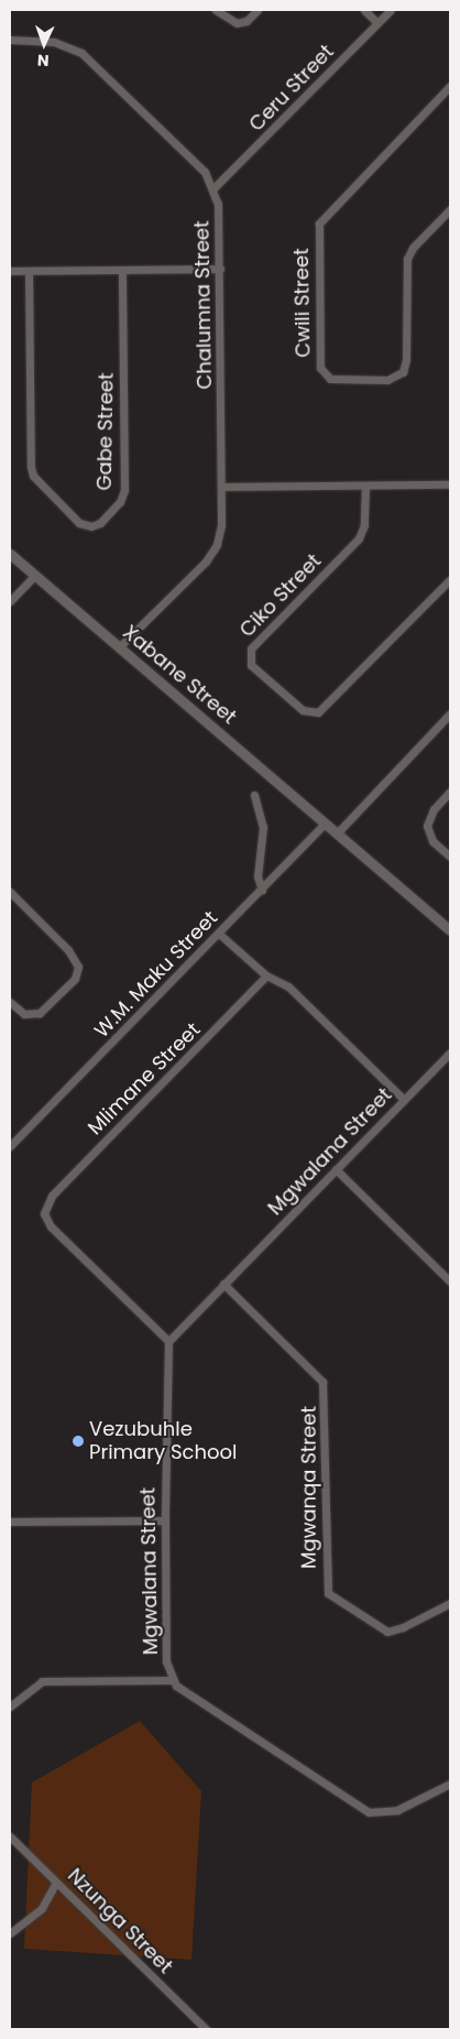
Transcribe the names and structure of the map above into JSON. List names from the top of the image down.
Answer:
{
  "streets": {
    "street": [
      "Ceru Street",
      "Cwili Street",
      "Chalumna Street",
      "Gabe Street",
      "Ciko Street",
      "Xabane Street",
      "W.M. Maku Street",
      "Mlimane Street",
      "Mgwalana Street",
      "Mgwanqa Street",
      "Nzunga Street"
    ]
  },
  "crossings": [
    ["Ceru Street", "Chalumna Street"],
    ["Chalumna Street", "Xabane Street"],
    ["Xabane Street", "W.M. Maku Street"],
    ["Mlimane Street", "Mgwalana Street"],
    ["Mgwalana Street", "Mgwanqa Street"]
  ],
  "places": ["Vezubuhle Primary School"],
  "north": "bottom"
}
